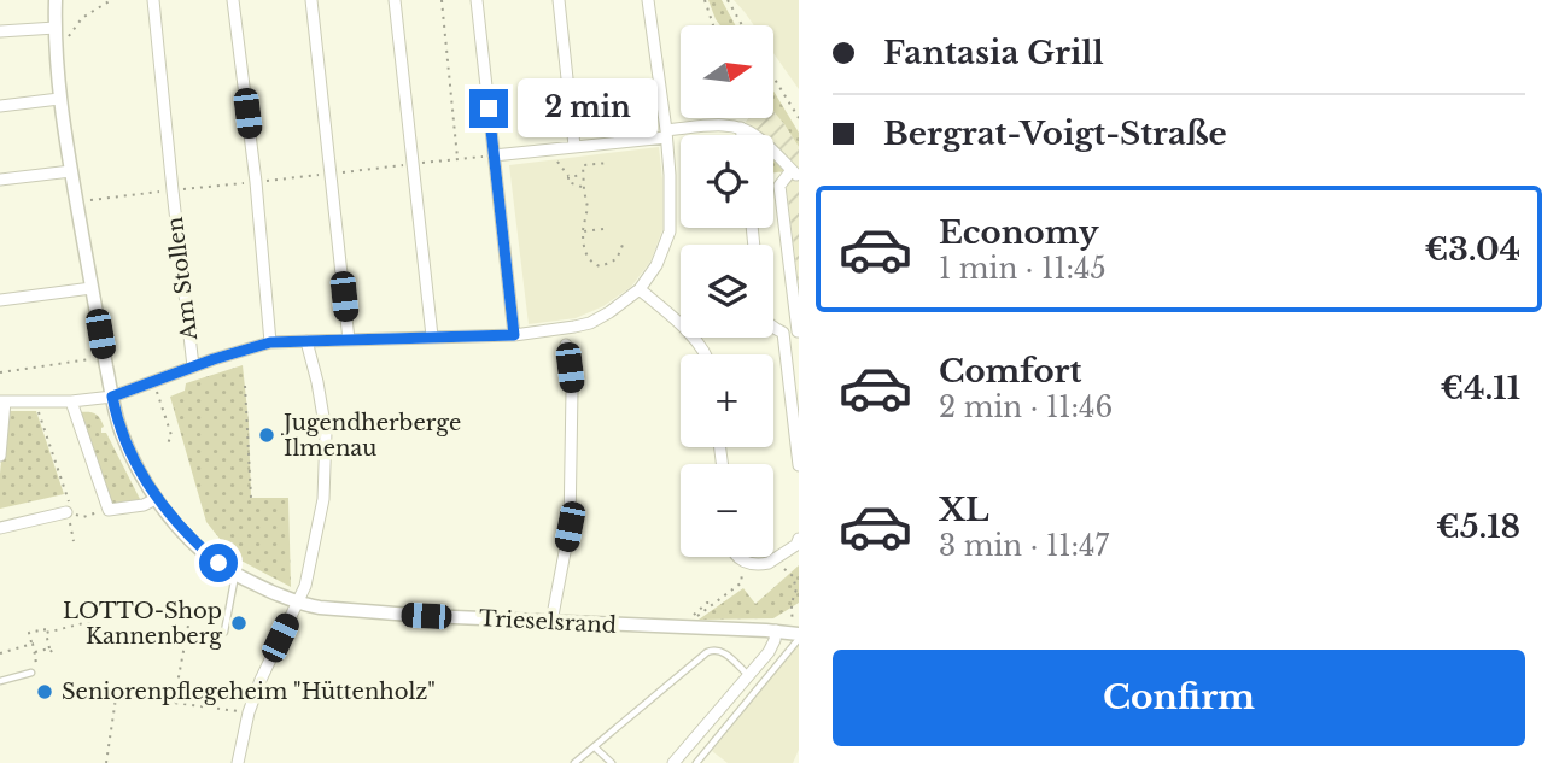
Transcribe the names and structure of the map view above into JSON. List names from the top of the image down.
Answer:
{
  "streets": {
    "street": ["Am Stollen", "Trieselsrand"]
  },
  "crossings": [
    ["Am Stollen", "Trieselsrand"]
  ],
  "places": ["Jugendherberge Ilmenau", "LOTTO-Shop Kannenberg", "Seniorenpflegeheim \"Hüttenholz\""],
  "north": "right",
  "page": {
    "banner": ["Fantasia Grill", "Bergrat-Voigt-Straße"],
    "map_buttons": ["+", "−"],
    "bubble": "2 min",
    "list": [
      {
        "name": "Economy",
        "note": "1 min · 11:45",
        "value": "€3.04"
      },
      {
        "name": "Comfort",
        "note": "2 min · 11:46",
        "value": "€4.11"
      },
      {
        "name": "XL",
        "note": "3 min · 11:47",
        "value": "€5.18"
      }
    ],
    "buttons": "Confirm"
  }
}
